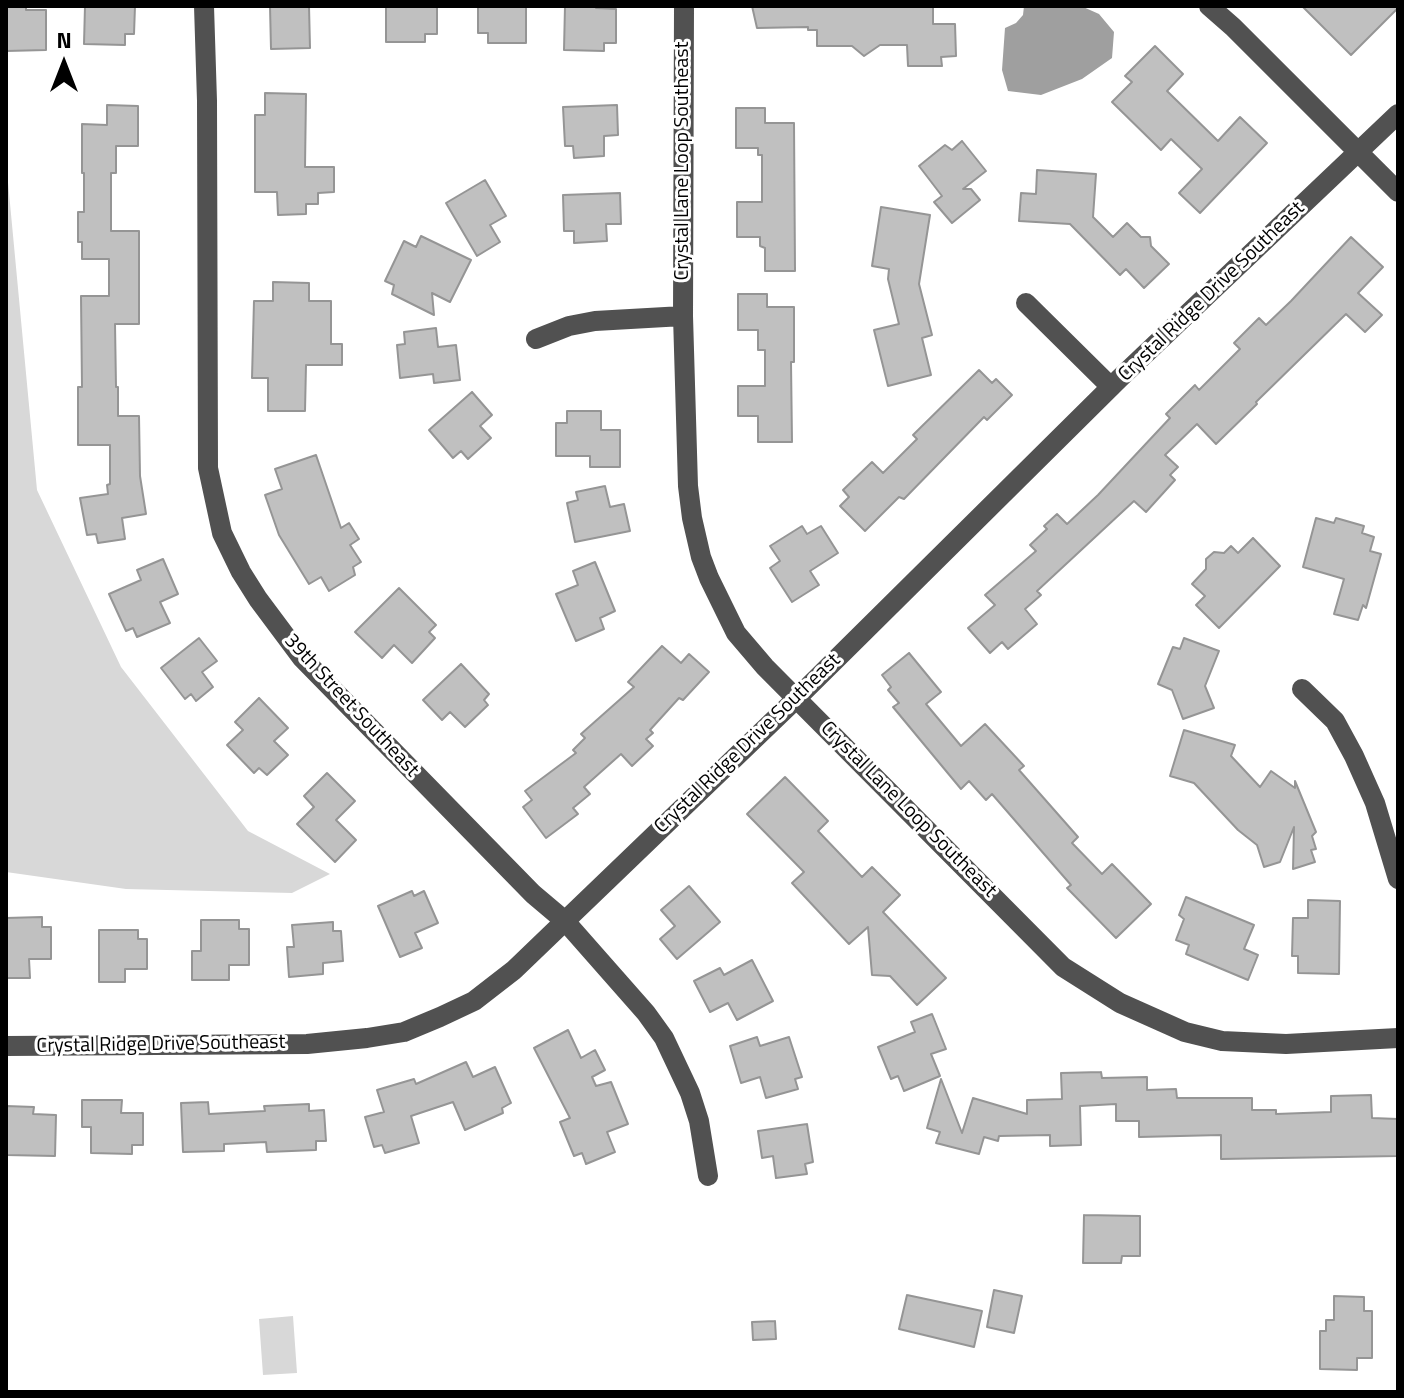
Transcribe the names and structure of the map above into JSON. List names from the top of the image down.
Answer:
{
  "streets": {
    "street": ["Crystal Lane Loop Southeast", "Crystal Ridge Drive Southeast", "39th Street Southeast"]
  },
  "crossings": [
    ["Crystal Lane Loop Southeast", "Crystal Ridge Drive Southeast"],
    ["Crystal Ridge Drive Southeast", "39th Street Southeast"]
  ],
  "north": "top"
}
